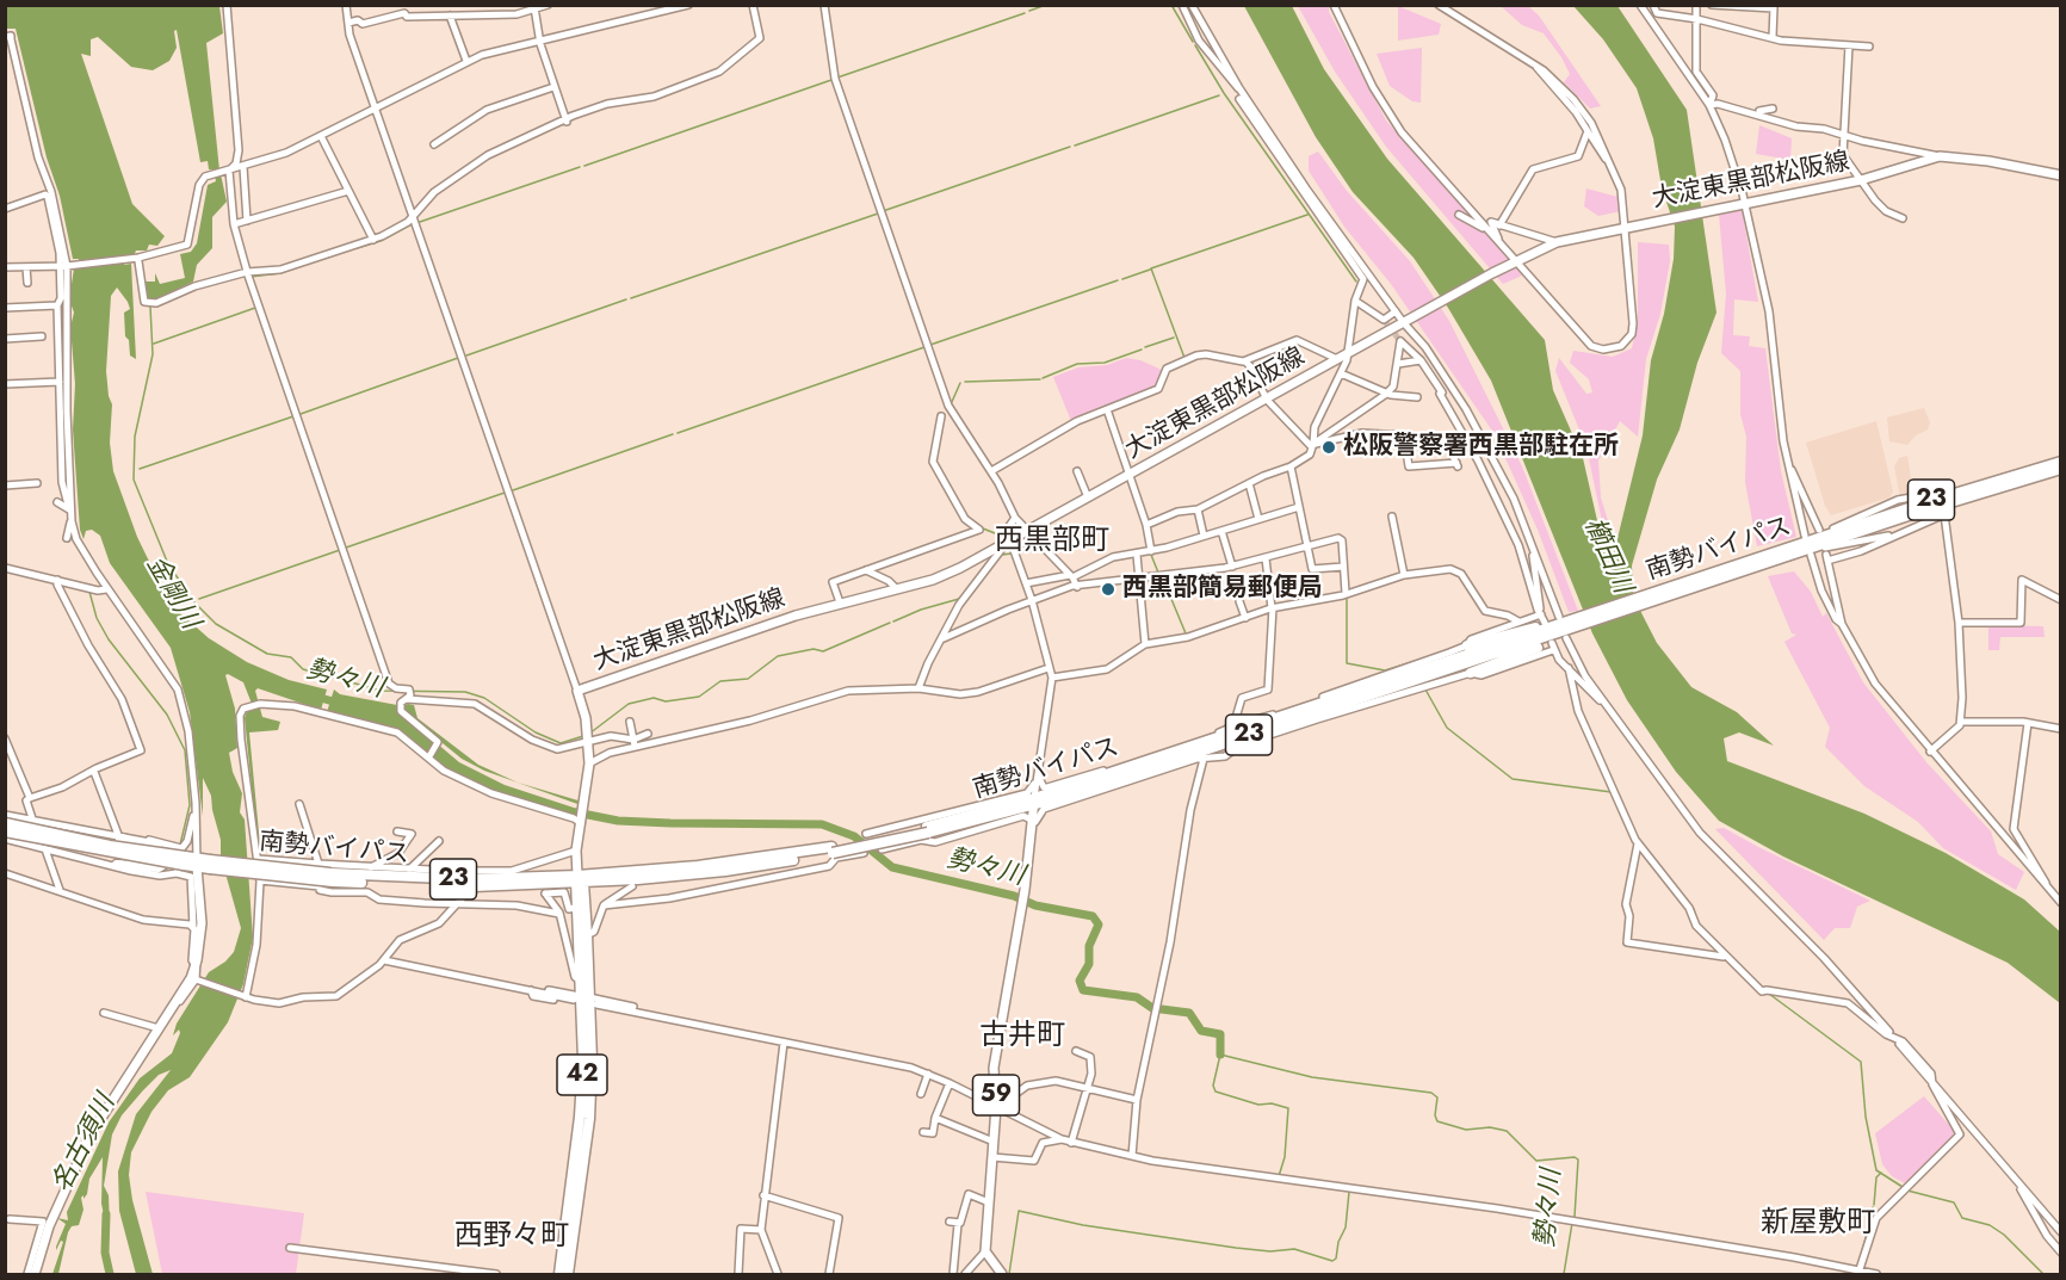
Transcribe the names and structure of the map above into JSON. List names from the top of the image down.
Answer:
{
  "streets": {
    "highway": ["23", "南勢バイパス", "42"],
    "main road": ["大淀東黒部松阪線", "59"]
  },
  "crossings": [
    ["大淀東黒部松阪線", "南勢バイパス"],
    ["大淀東黒部松阪線", "42"],
    ["南勢バイパス", "42"],
    ["南勢バイパス", "59"]
  ],
  "districts": [
    "西黒部町",
    "古井町",
    "新屋敷町",
    "西野々町"
  ],
  "water": [
    "櫛田川",
    "金剛川",
    "勢々川",
    "名古須川"
  ],
  "places": ["松阪警察署西黒部駐在所", "西黒部簡易郵便局"]
}
